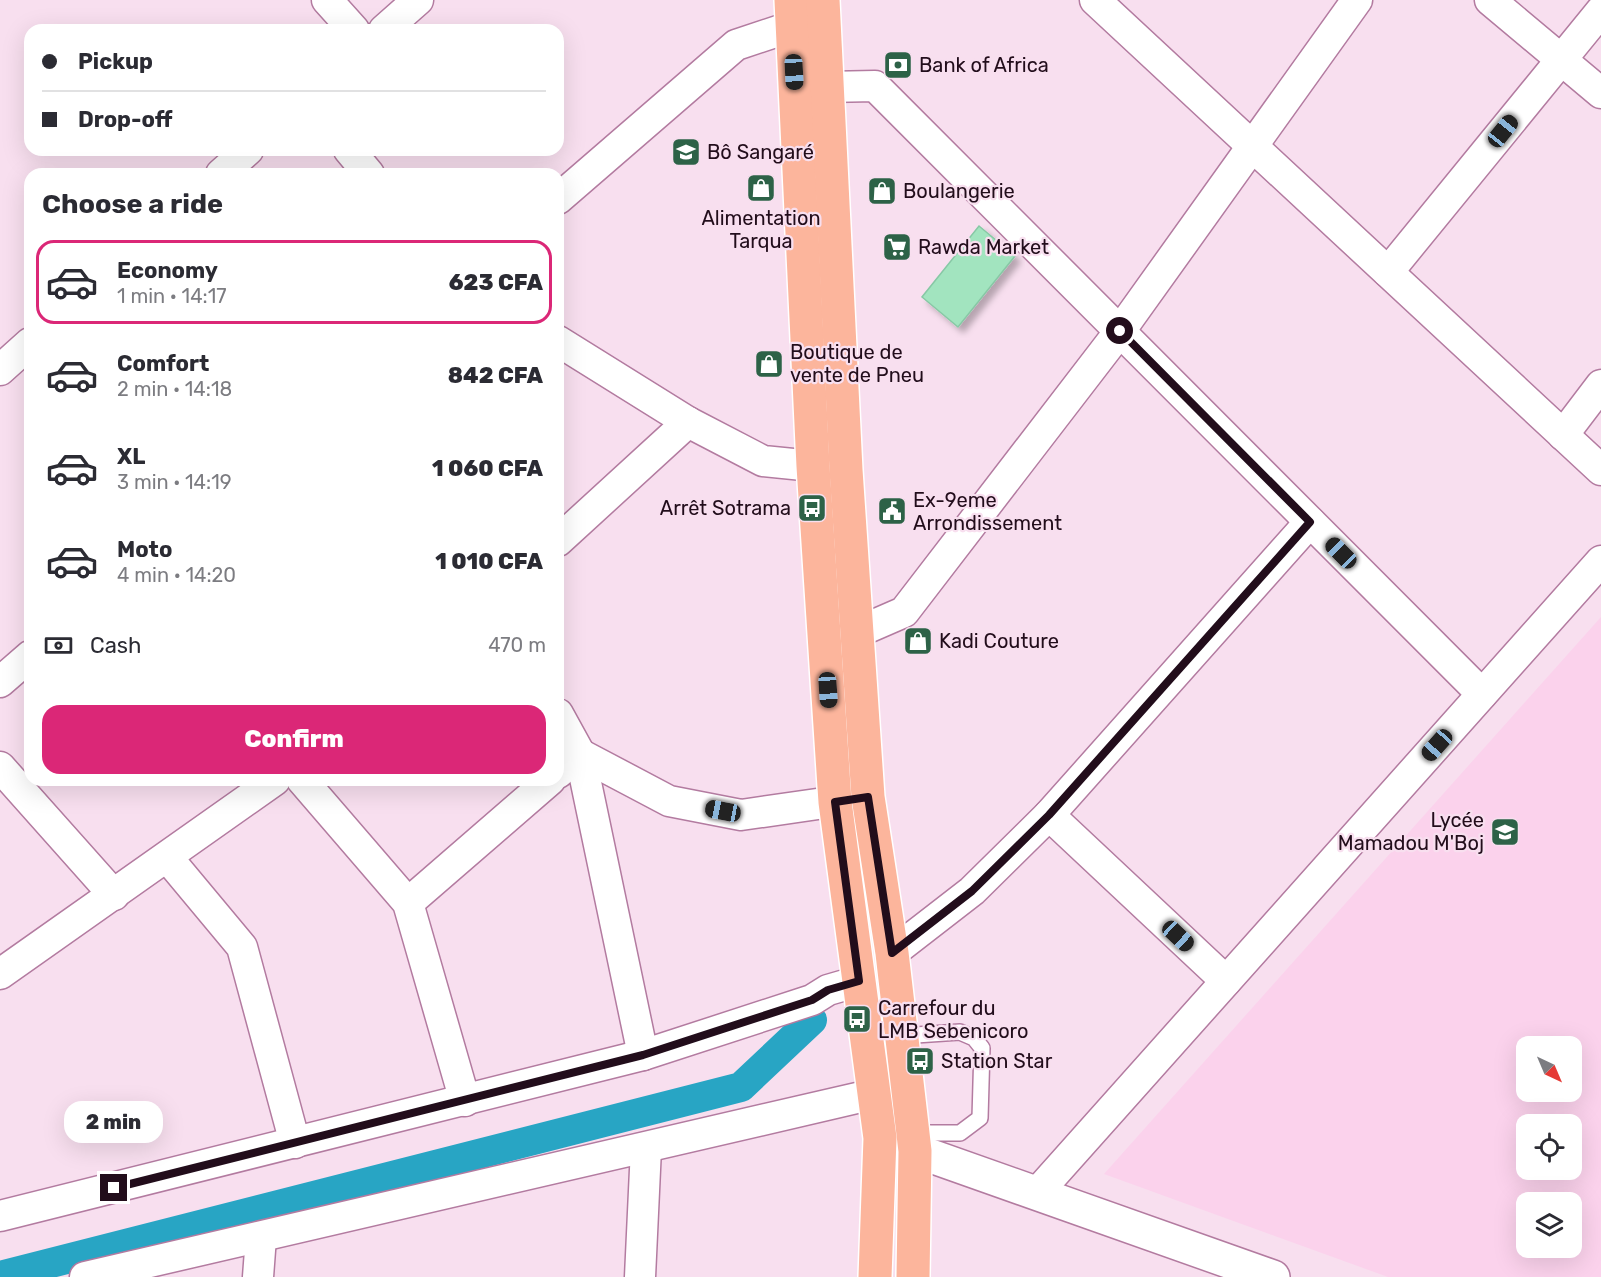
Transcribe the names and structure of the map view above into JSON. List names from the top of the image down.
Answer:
{
  "places": {
    "bank": ["Bank of Africa"],
    "school or university": ["Bô Sangaré", "Lycée Mamadou M'Boj"],
    "shop": [
      "Alimentation Tarqua",
      "Boulangerie",
      "Boutique de vente de Pneu",
      "Kadi Couture"
    ],
    "supermarket": ["Rawda Market"],
    "bus stop": ["Arrêt Sotrama", "Carrefour du LMB Sebenicoro", "Station Star"],
    "public building": ["Ex-9eme Arrondissement"]
  },
  "north": "bottom right",
  "page": {
    "banner": ["Pickup", "Drop-off"],
    "heading": "Choose a ride",
    "list": [
      {
        "name": "Economy",
        "note": "1 min · 14:17",
        "value": "623 CFA"
      },
      {
        "name": "Comfort",
        "note": "2 min · 14:18",
        "value": "842 CFA"
      },
      {
        "name": "XL",
        "note": "3 min · 14:19",
        "value": "1 060 CFA"
      },
      {
        "name": "Moto",
        "note": "4 min · 14:20",
        "value": "1 010 CFA"
      }
    ],
    "pay": ["Cash", "470 m"],
    "buttons": "Confirm",
    "bubble": "2 min"
  }
}
